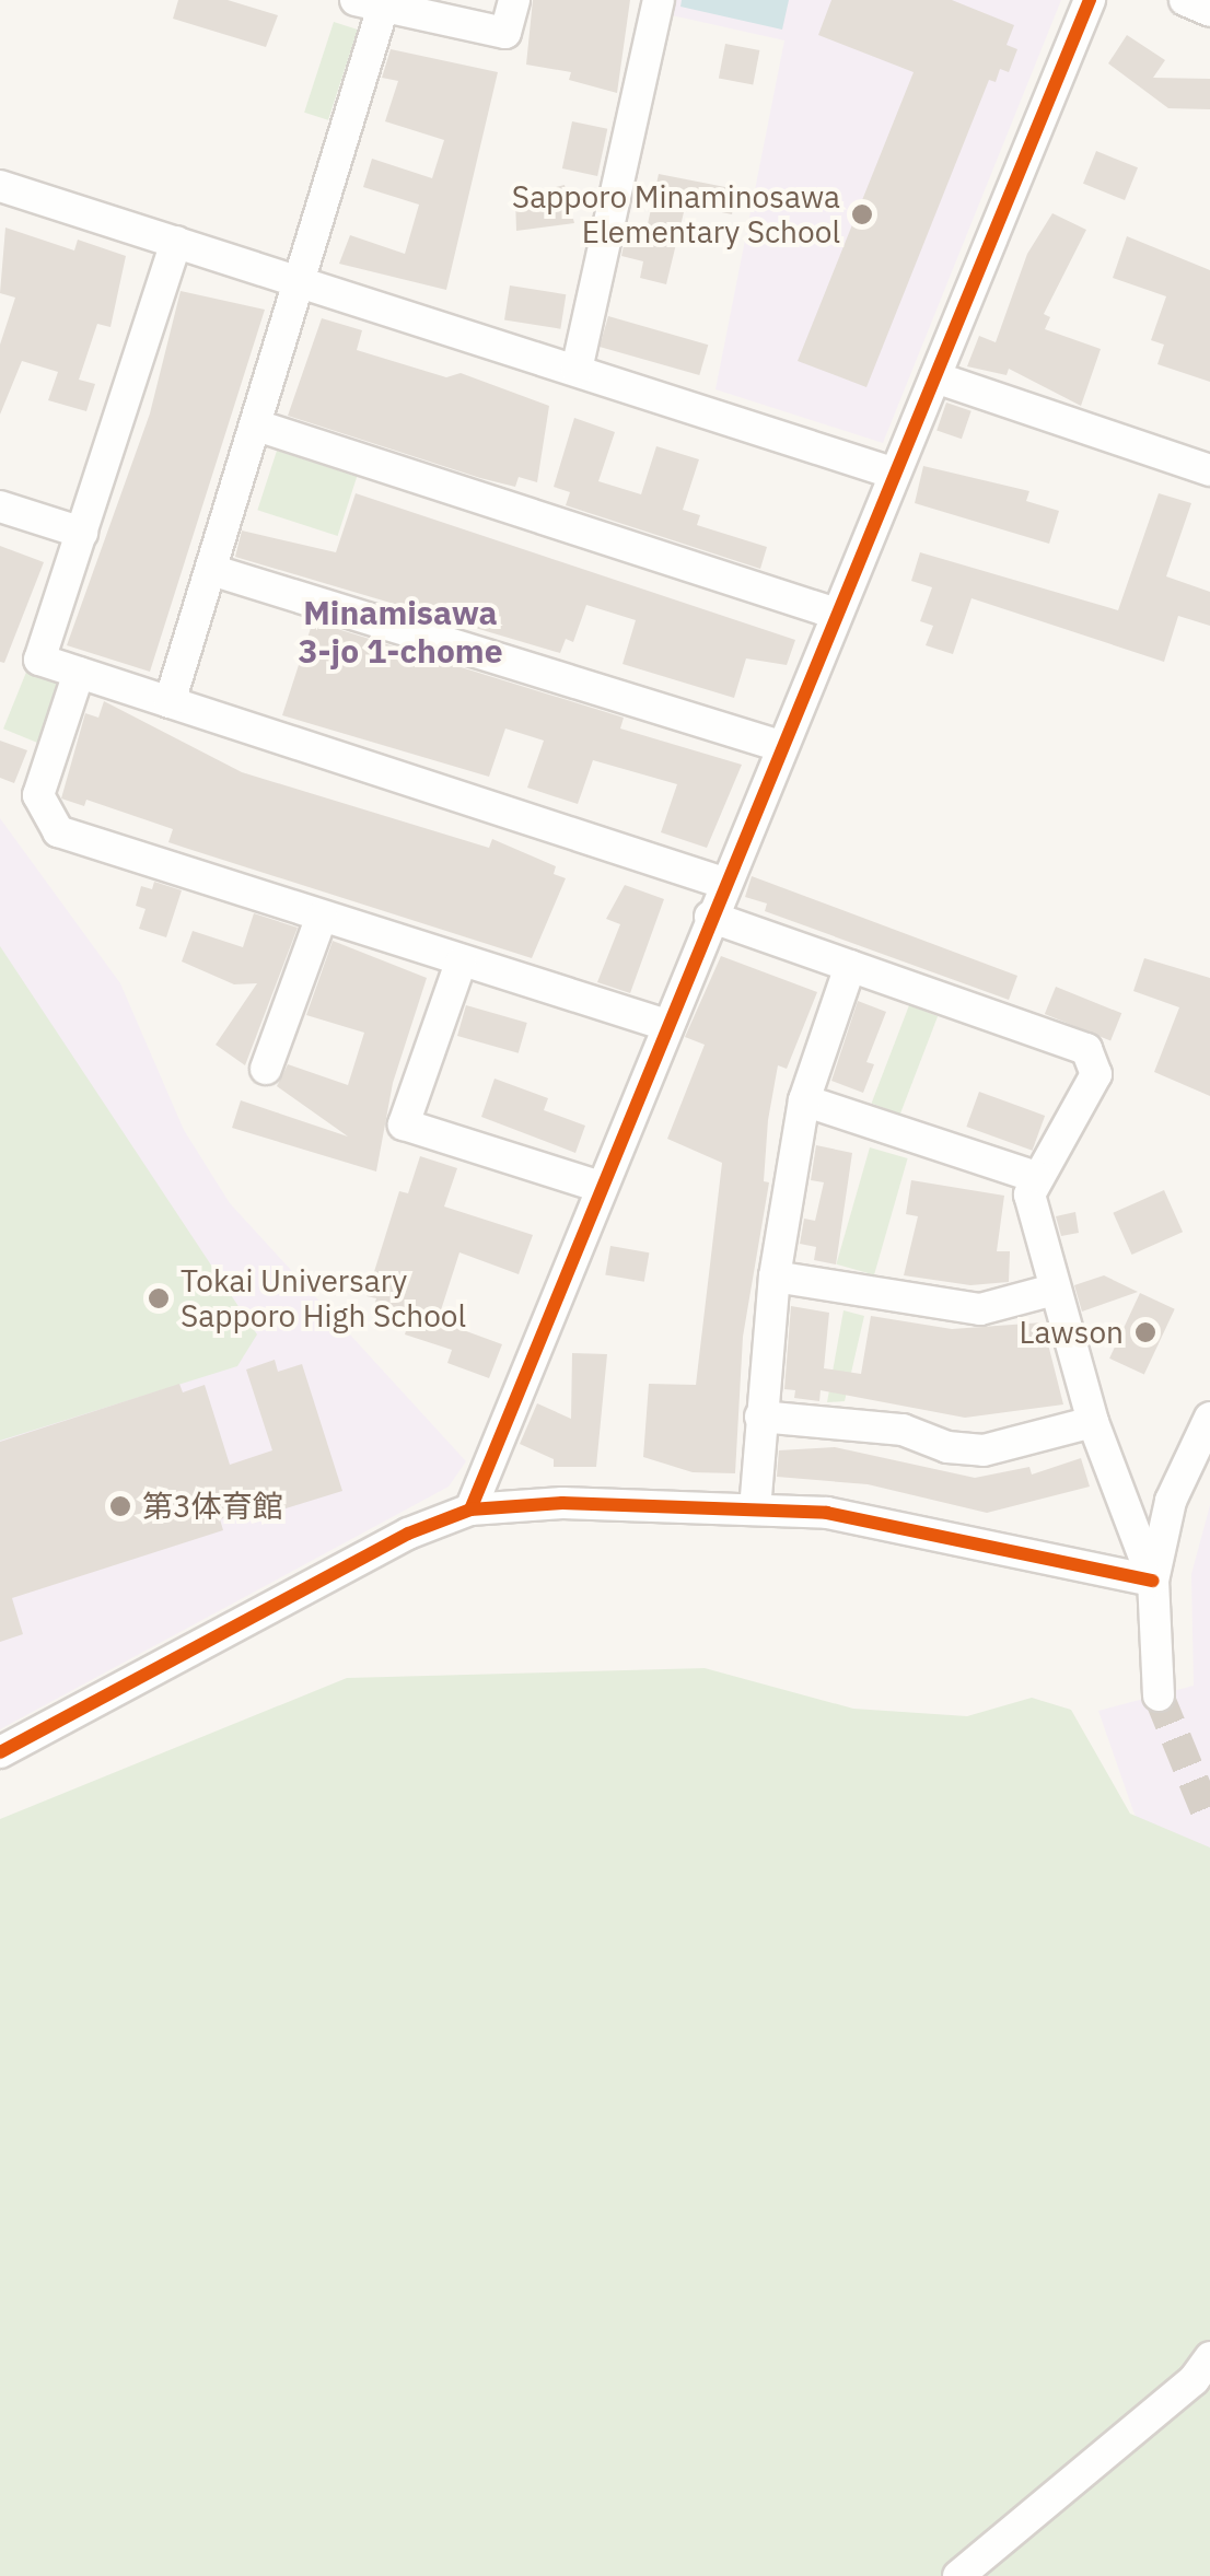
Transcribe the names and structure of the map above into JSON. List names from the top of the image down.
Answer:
{
  "districts": ["Minamisawa 3-jo 1-chome"],
  "places": [
    "Sapporo Minaminosawa Elementary School",
    "Tokai Universary Sapporo High School",
    "Lawson",
    "第3体育館"
  ]
}
